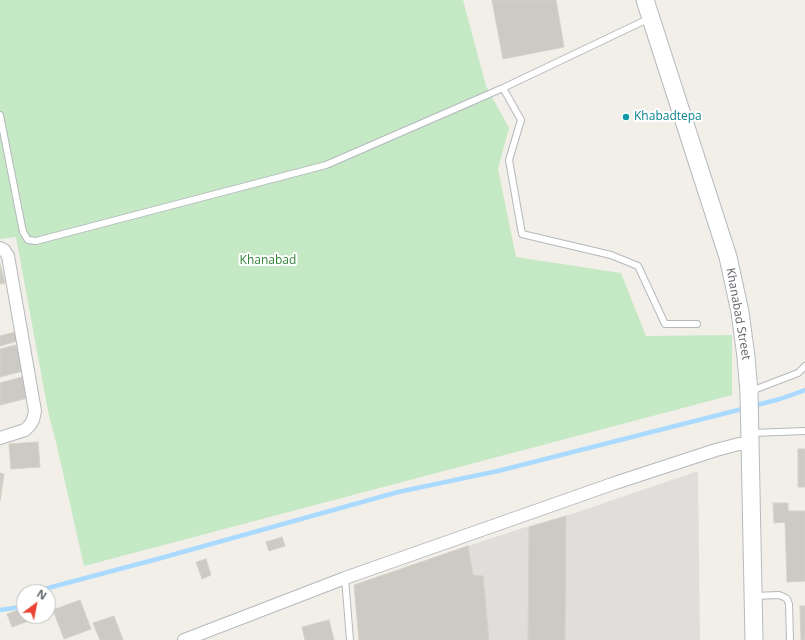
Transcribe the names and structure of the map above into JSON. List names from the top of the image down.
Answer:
{
  "streets": {
    "main road": ["Khanabad Street"]
  },
  "parks": ["Khanabad"],
  "places": ["Khabadtepa"],
  "north": "top right"
}
